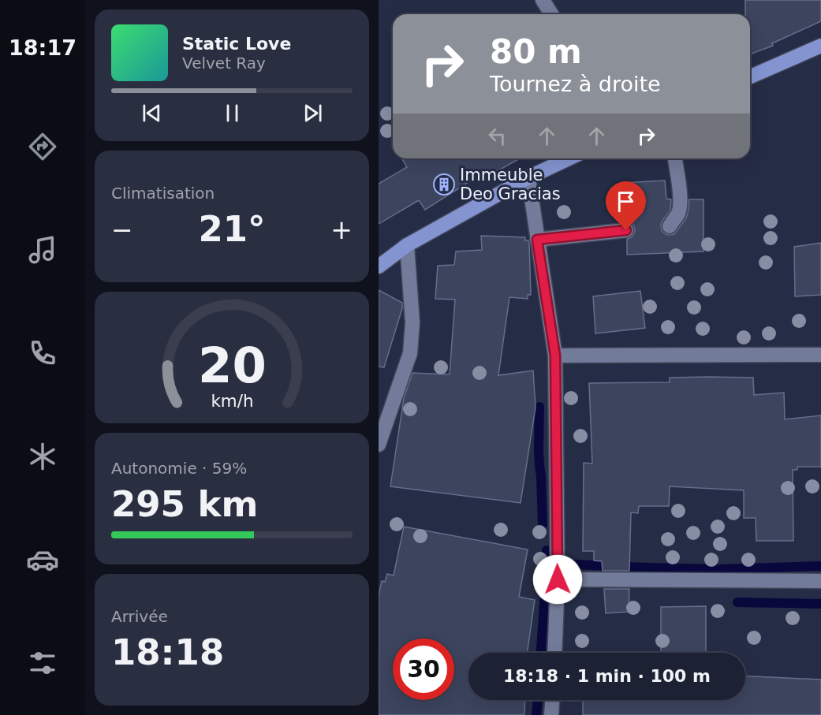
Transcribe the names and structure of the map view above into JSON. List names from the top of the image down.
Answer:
{
  "places": {
    "building": ["Immeuble Deo Gracias"]
  },
  "page": {
    "tabs": "18:17",
    "turn": ["80 m", "Tournez à droite"],
    "song": ["Static Love", "Velvet Ray"],
    "tile": [
      "Climatisation",
      ["Autonomie · 59%", "295 km"],
      ["Arrivée", "18:18"]
    ],
    "heat": ["−", "21°", "+"],
    "limit": "30",
    "trip": "18:18 · 1 min · 100 m",
    "gauge": ["20", "km/h"]
  }
}
